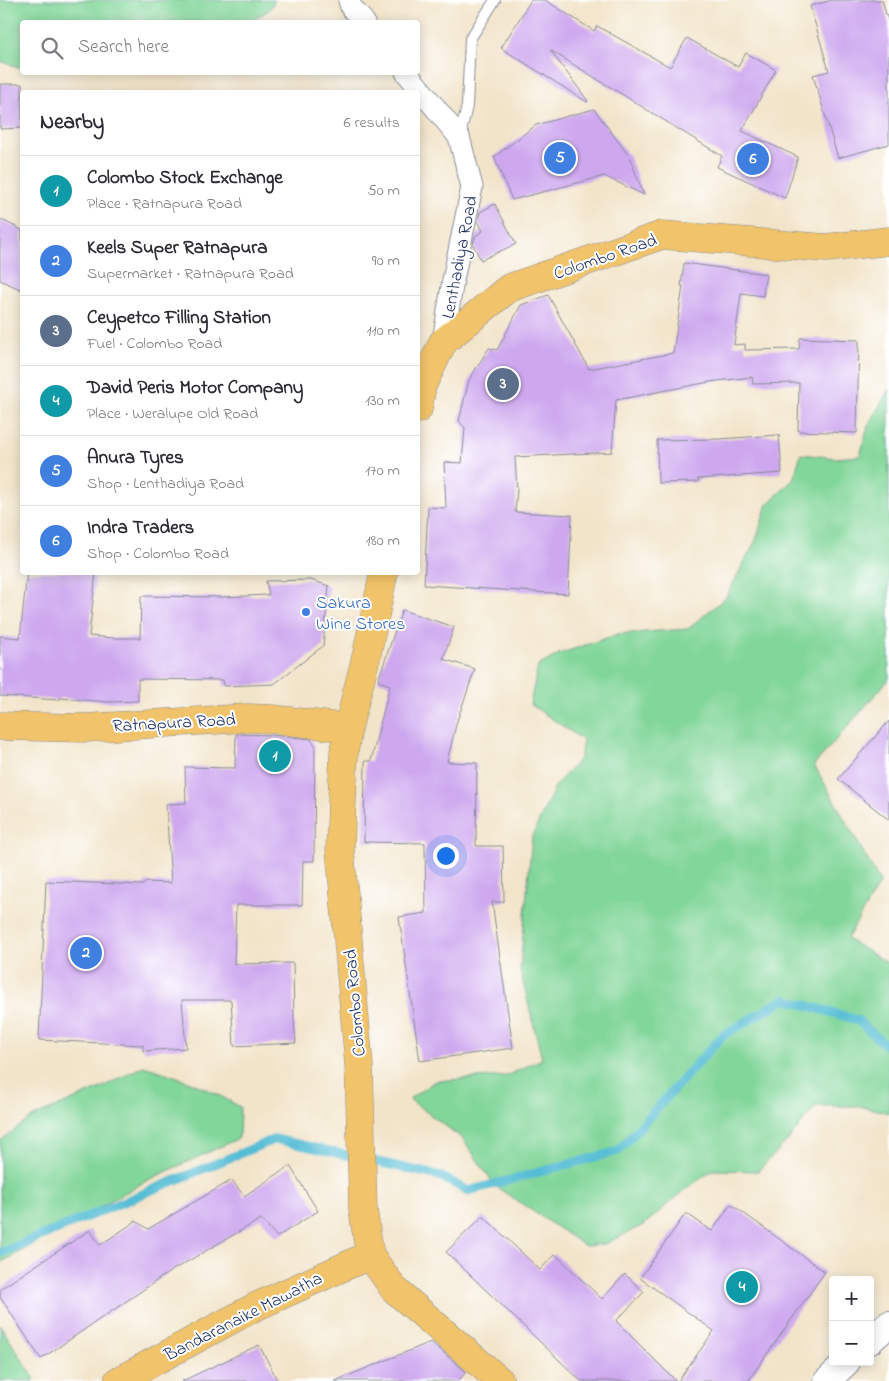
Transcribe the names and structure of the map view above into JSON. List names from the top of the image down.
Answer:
{
  "streets": {
    "main road": ["Colombo Road", "Ratnapura Road", "Bandaranaike Mawatha"],
    "street": ["Lenthadiya Road"]
  },
  "crossings": [
    ["Colombo Road", "Lenthadiya Road"],
    ["Colombo Road", "Ratnapura Road"],
    ["Colombo Road", "Bandaranaike Mawatha"]
  ],
  "places": ["Sakura Wine Stores"],
  "page": {
    "search": "Search here",
    "heading": ["Nearby", "6 results"],
    "pins": [
      "5",
      "6",
      "3",
      "1",
      "2",
      "4"
    ],
    "list": [
      {
        "mark": "1",
        "name": "Colombo Stock Exchange",
        "note": "Place · Ratnapura Road",
        "value": "50 m"
      },
      {
        "mark": "2",
        "name": "Keels Super Ratnapura",
        "note": "Supermarket · Ratnapura Road",
        "value": "90 m"
      },
      {
        "mark": "3",
        "name": "Ceypetco Filling Station",
        "note": "Fuel · Colombo Road",
        "value": "110 m"
      },
      {
        "mark": "4",
        "name": "David Peris Motor Company",
        "note": "Place · Weralupe Old Road",
        "value": "130 m"
      },
      {
        "mark": "5",
        "name": "Anura Tyres",
        "note": "Shop · Lenthadiya Road",
        "value": "170 m"
      },
      {
        "mark": "6",
        "name": "Indra Traders",
        "note": "Shop · Colombo Road",
        "value": "180 m"
      }
    ],
    "map_buttons": ["+", "−"]
  }
}
